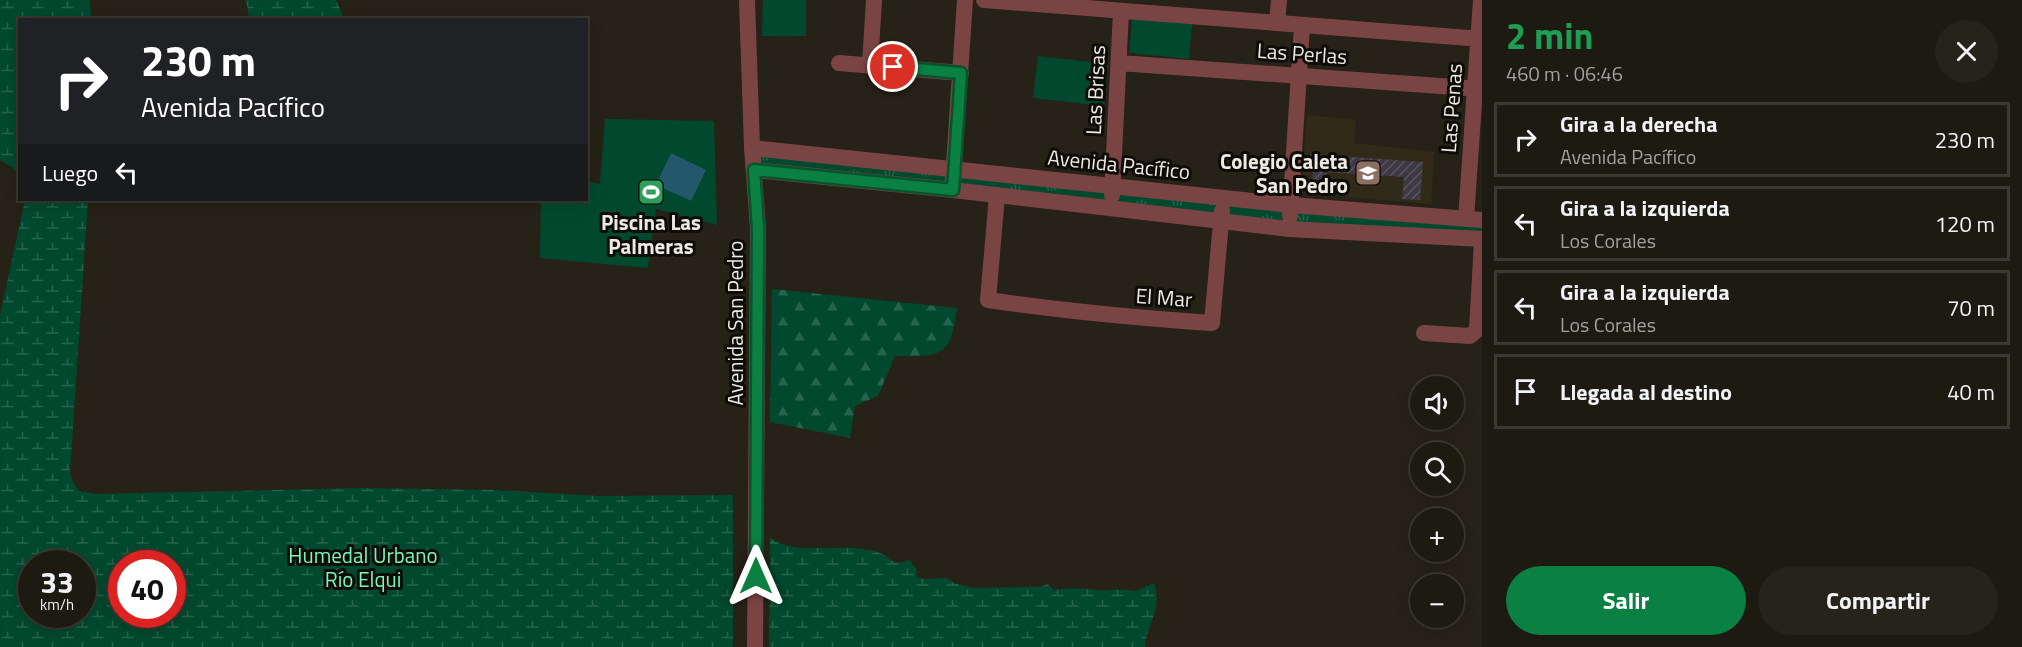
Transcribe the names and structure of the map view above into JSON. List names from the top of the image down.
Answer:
{
  "streets": {
    "street": [
      "Las Perlas",
      "Las Brisas",
      "Las Penas",
      "Avenida Pacífico",
      "El Mar",
      "Avenida San Pedro"
    ]
  },
  "crossings": [
    ["Las Perlas", "Las Brisas"],
    ["Las Perlas", "Las Penas"],
    ["Las Brisas", "Avenida Pacífico"],
    ["Las Penas", "Avenida Pacífico"],
    ["Avenida Pacífico", "El Mar"],
    ["Avenida Pacífico", "Avenida San Pedro"]
  ],
  "parks": ["Humedal Urbano Río Elqui"],
  "places": {
    "school or university": ["Colegio Caleta San Pedro"],
    "sports": ["Piscina Las Palmeras"]
  },
  "page": {
    "heading": ["2 min", "460 m · 06:46"],
    "turn": ["230 m", "Avenida Pacífico"],
    "list": [
      {
        "name": "Gira a la derecha",
        "note": "Avenida Pacífico",
        "value": "230 m"
      },
      {
        "name": "Gira a la izquierda",
        "note": "Los Corales",
        "value": "120 m"
      },
      {
        "name": "Gira a la izquierda",
        "note": "Los Corales",
        "value": "70 m"
      },
      {
        "name": "Llegada al destino",
        "value": "40 m"
      }
    ],
    "then": "Luego",
    "map_buttons": ["+", "−"],
    "speed": "33 km/h",
    "limit": "40",
    "buttons": ["Salir", "Compartir"]
  }
}
